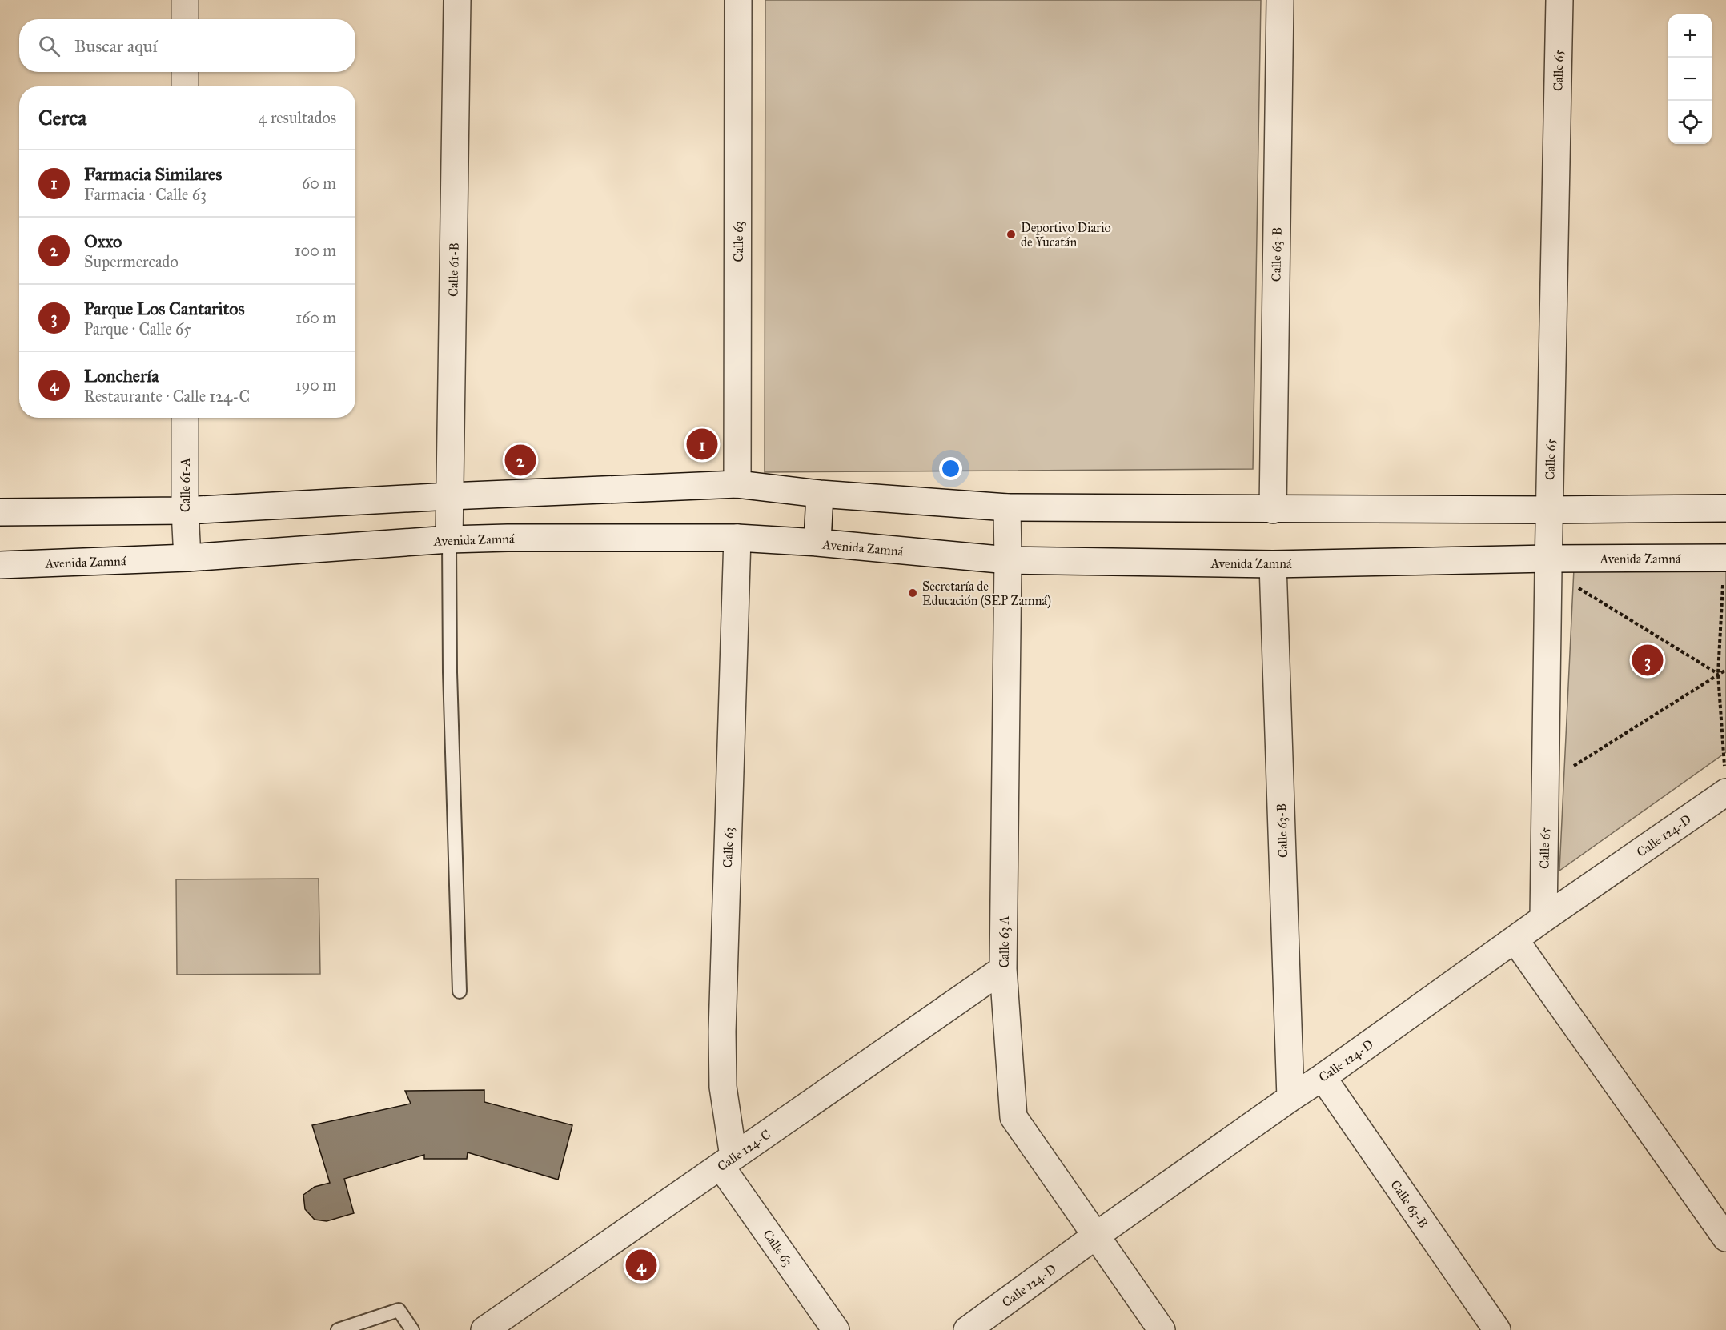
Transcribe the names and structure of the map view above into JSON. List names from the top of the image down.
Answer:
{
  "streets": {
    "street": [
      "Calle 65",
      "Calle 63",
      "Calle 63-B",
      "Calle 61-B",
      "Calle 61-A",
      "Avenida Zamná",
      "Calle 124-D",
      "Calle 63 A",
      "Calle 124-C"
    ]
  },
  "crossings": [
    ["Calle 65", "Avenida Zamná"],
    ["Calle 65", "Calle 124-D"],
    ["Calle 63", "Avenida Zamná"],
    ["Calle 63", "Calle 124-C"],
    ["Calle 63-B", "Avenida Zamná"],
    ["Calle 63-B", "Calle 124-D"],
    ["Calle 61-B", "Avenida Zamná"],
    ["Calle 61-A", "Avenida Zamná"],
    ["Avenida Zamná", "Calle 63 A"],
    ["Calle 124-D", "Calle 63 A"],
    ["Calle 63 A", "Calle 124-C"]
  ],
  "places": ["Deportivo Diario de Yucatán", "Secretaría de Educación (SEP Zamná)"],
  "page": {
    "map_buttons": ["+", "−"],
    "search": "Buscar aquí",
    "heading": ["Cerca", "4 resultados"],
    "list": [
      {
        "mark": "1",
        "name": "Farmacia Similares",
        "note": "Farmacia · Calle 63",
        "value": "60 m"
      },
      {
        "mark": "2",
        "name": "Oxxo",
        "note": "Supermercado",
        "value": "100 m"
      },
      {
        "mark": "3",
        "name": "Parque Los Cantaritos",
        "note": "Parque · Calle 65",
        "value": "160 m"
      },
      {
        "mark": "4",
        "name": "Lonchería",
        "note": "Restaurante · Calle 124-C",
        "value": "190 m"
      }
    ],
    "pins": [
      "1",
      "2",
      "3",
      "4"
    ]
  }
}
